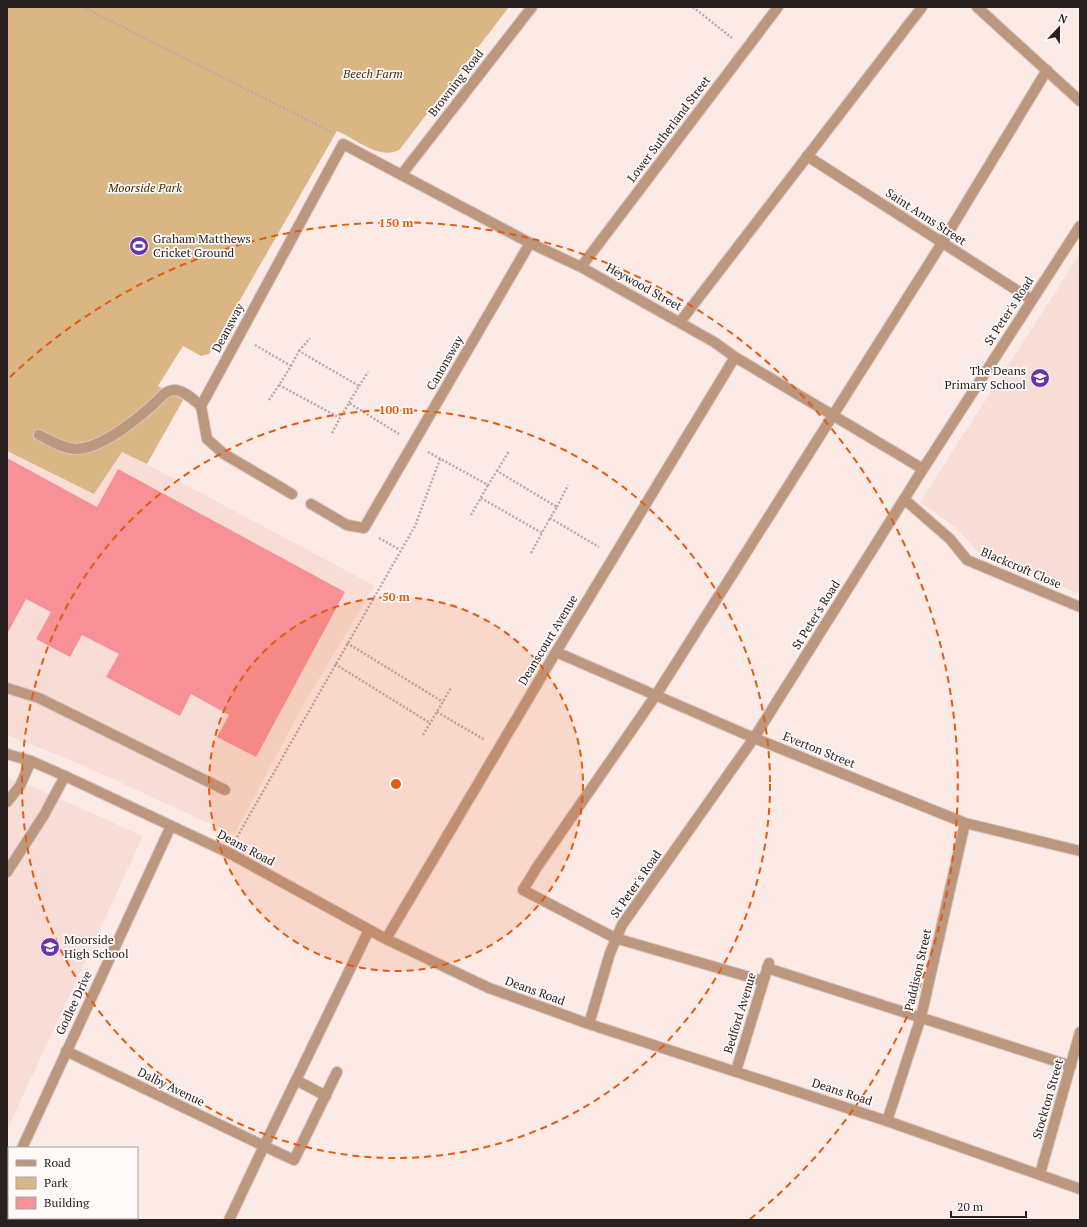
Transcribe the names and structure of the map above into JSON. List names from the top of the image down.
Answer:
{
  "streets": {
    "street": [
      "Browning Road",
      "Lower Sutherland Street",
      "Saint Anns Street",
      "Heywood Street",
      "St Peter's Road",
      "Deansway",
      "Canonsway",
      "Blackcroft Close",
      "Deanscourt Avenue",
      "Everton Street",
      "Deans Road",
      "Paddison Street",
      "Godlee Drive",
      "Bedford Avenue",
      "Dalby Avenue",
      "Stockton Street"
    ]
  },
  "crossings": [
    ["Browning Road", "Heywood Street"],
    ["Lower Sutherland Street", "Heywood Street"],
    ["Saint Anns Street", "St Peter's Road"],
    ["Heywood Street", "St Peter's Road"],
    ["Heywood Street", "Deansway"],
    ["Heywood Street", "Canonsway"],
    ["Heywood Street", "Deanscourt Avenue"],
    ["St Peter's Road", "Blackcroft Close"],
    ["St Peter's Road", "Everton Street"],
    ["St Peter's Road", "Deans Road"],
    ["Deanscourt Avenue", "Everton Street"],
    ["Deanscourt Avenue", "Deans Road"],
    ["Everton Street", "Paddison Street"],
    ["Deans Road", "Paddison Street"],
    ["Deans Road", "Godlee Drive"],
    ["Deans Road", "Bedford Avenue"],
    ["Deans Road", "Stockton Street"],
    ["Paddison Street", "Bedford Avenue"],
    ["Godlee Drive", "Dalby Avenue"]
  ],
  "parks": ["Beech Farm", "Moorside Park"],
  "places": {
    "sports": ["Graham Matthews Cricket Ground"],
    "school or university": ["The Deans Primary School", "Moorside High School"]
  },
  "legend": ["Road", "Park", "Building"],
  "scale_bar": "20 m",
  "north": "top",
  "rings": ["150 m", "100 m", "50 m"]
}
